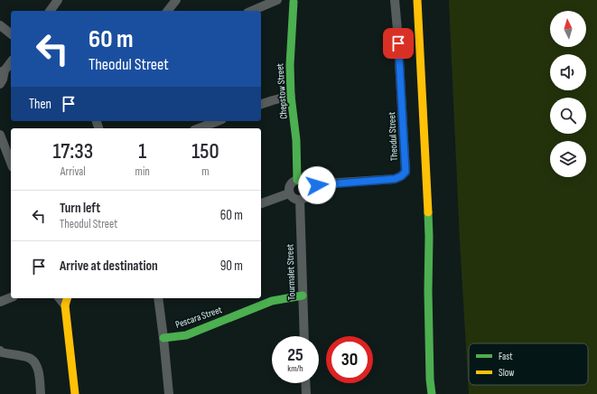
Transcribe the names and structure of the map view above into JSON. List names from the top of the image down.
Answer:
{
  "streets": {
    "street": [
      "Chepstow Street",
      "Theodul Street",
      "Tourmalet Street",
      "Pescara Street"
    ]
  },
  "crossings": [
    ["Chepstow Street", "Theodul Street"],
    ["Chepstow Street", "Tourmalet Street"],
    ["Theodul Street", "Tourmalet Street"],
    ["Tourmalet Street", "Pescara Street"]
  ],
  "legend": ["Fast", "Slow"],
  "north": "top",
  "page": {
    "turn": ["60 m", "Theodul Street"],
    "then": "Then",
    "eta": [
      "17:33",
      "Arrival",
      "1",
      "min",
      "150",
      "m"
    ],
    "list": [
      {
        "name": "Turn left",
        "note": "Theodul Street",
        "value": "60 m"
      },
      {
        "name": "Arrive at destination",
        "value": "90 m"
      }
    ],
    "speed": "25 km/h",
    "limit": "30"
  }
}
